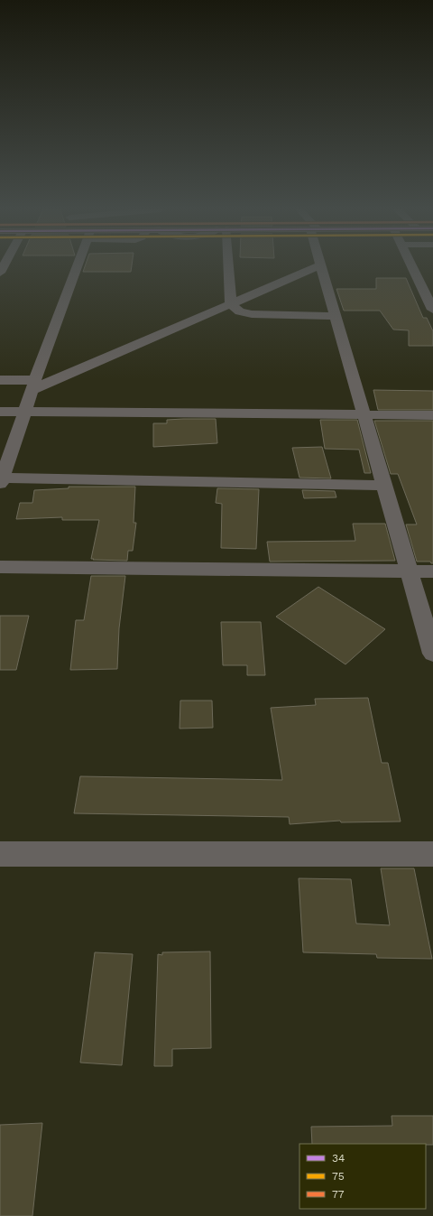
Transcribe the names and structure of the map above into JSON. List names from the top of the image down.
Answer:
{
  "legend": ["34", "75", "77"]
}
